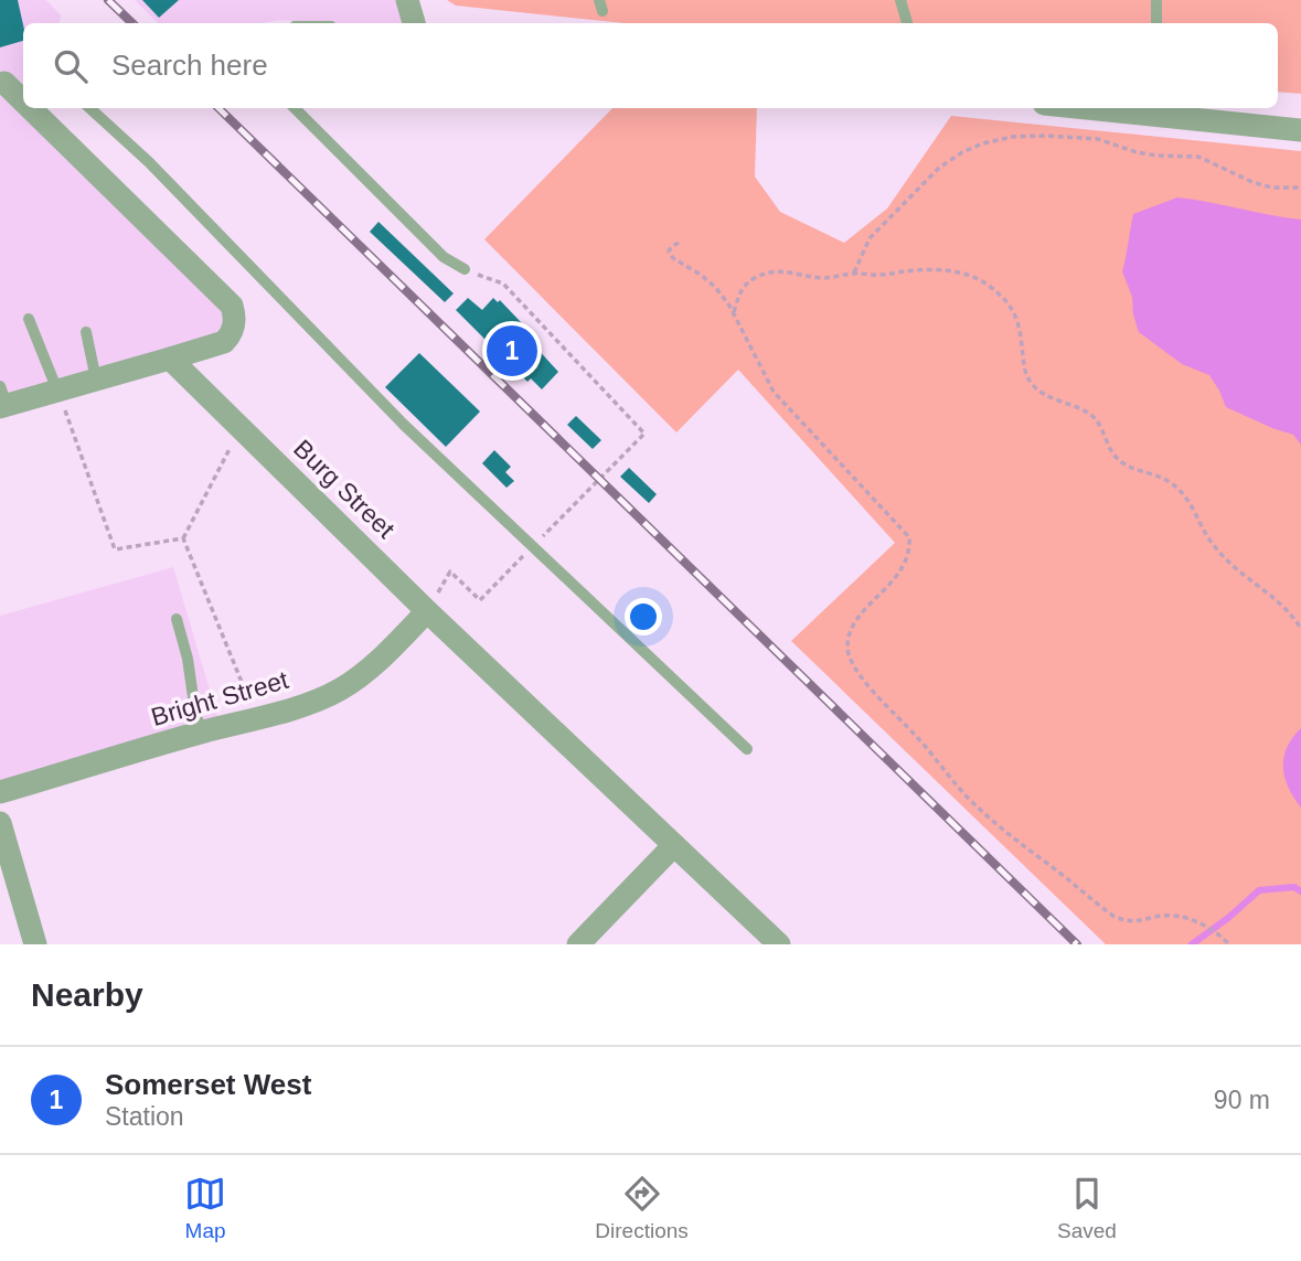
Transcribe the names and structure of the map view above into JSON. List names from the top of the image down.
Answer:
{
  "streets": {
    "street": ["Burg Street", "Bright Street"]
  },
  "crossings": [
    ["Burg Street", "Bright Street"]
  ],
  "page": {
    "search": "Search here",
    "pins": "1",
    "heading": "Nearby",
    "list": [
      {
        "mark": "1",
        "name": "Somerset West",
        "note": "Station",
        "value": "90 m"
      }
    ],
    "nav": ["Map", "Directions", "Saved"]
  }
}
